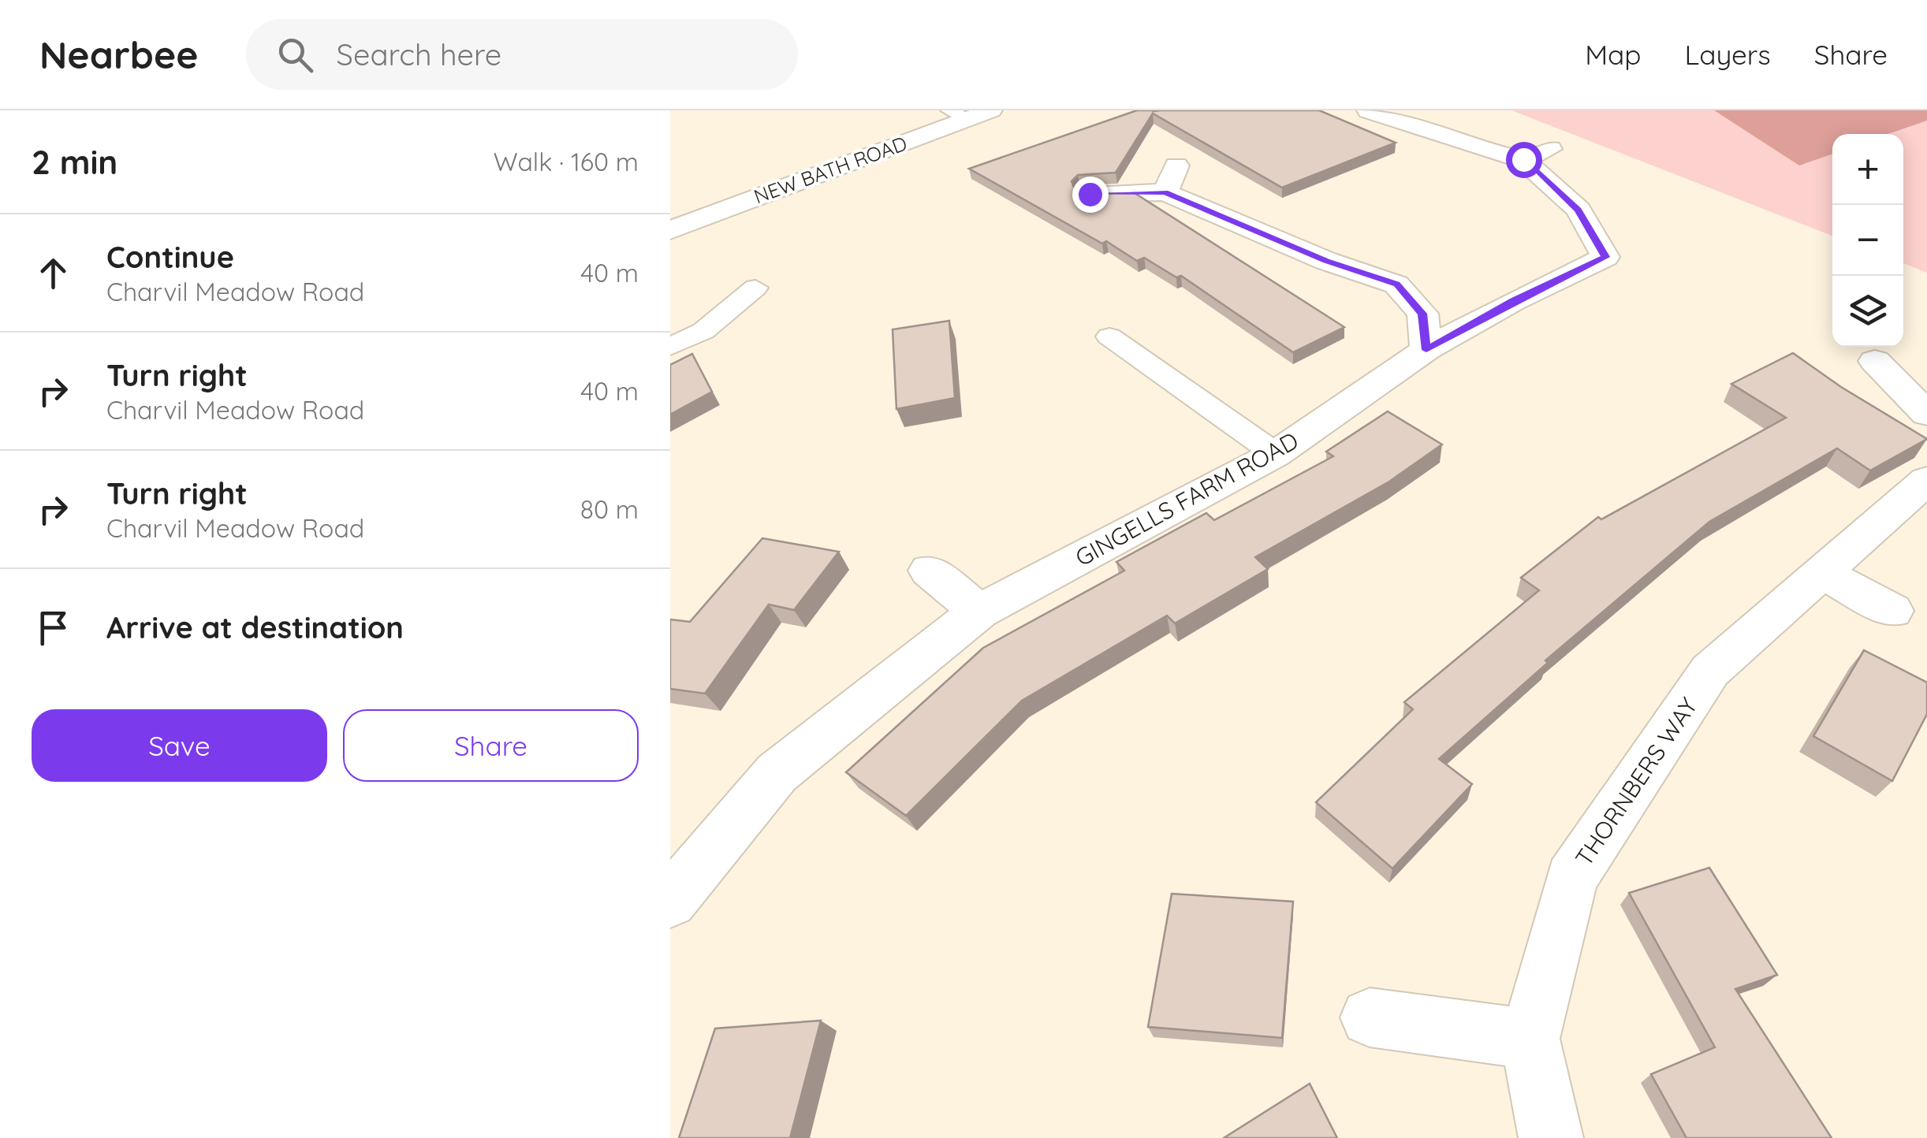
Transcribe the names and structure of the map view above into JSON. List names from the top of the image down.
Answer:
{
  "streets": {
    "street": ["NEW BATH ROAD", "GINGELLS FARM ROAD", "THORNBERS WAY"]
  },
  "page": {
    "header": "Nearbee",
    "search": "Search here",
    "nav": ["Map", "Layers", "Share"],
    "heading": ["2 min", "Walk · 160 m"],
    "map_buttons": ["+", "−"],
    "list": [
      ["Continue", "Charvil Meadow Road", "40 m"],
      ["Turn right", "Charvil Meadow Road", "40 m"],
      ["Turn right", "Charvil Meadow Road", "80 m"],
      "Arrive at destination"
    ],
    "buttons": ["Save", "Share"]
  }
}
